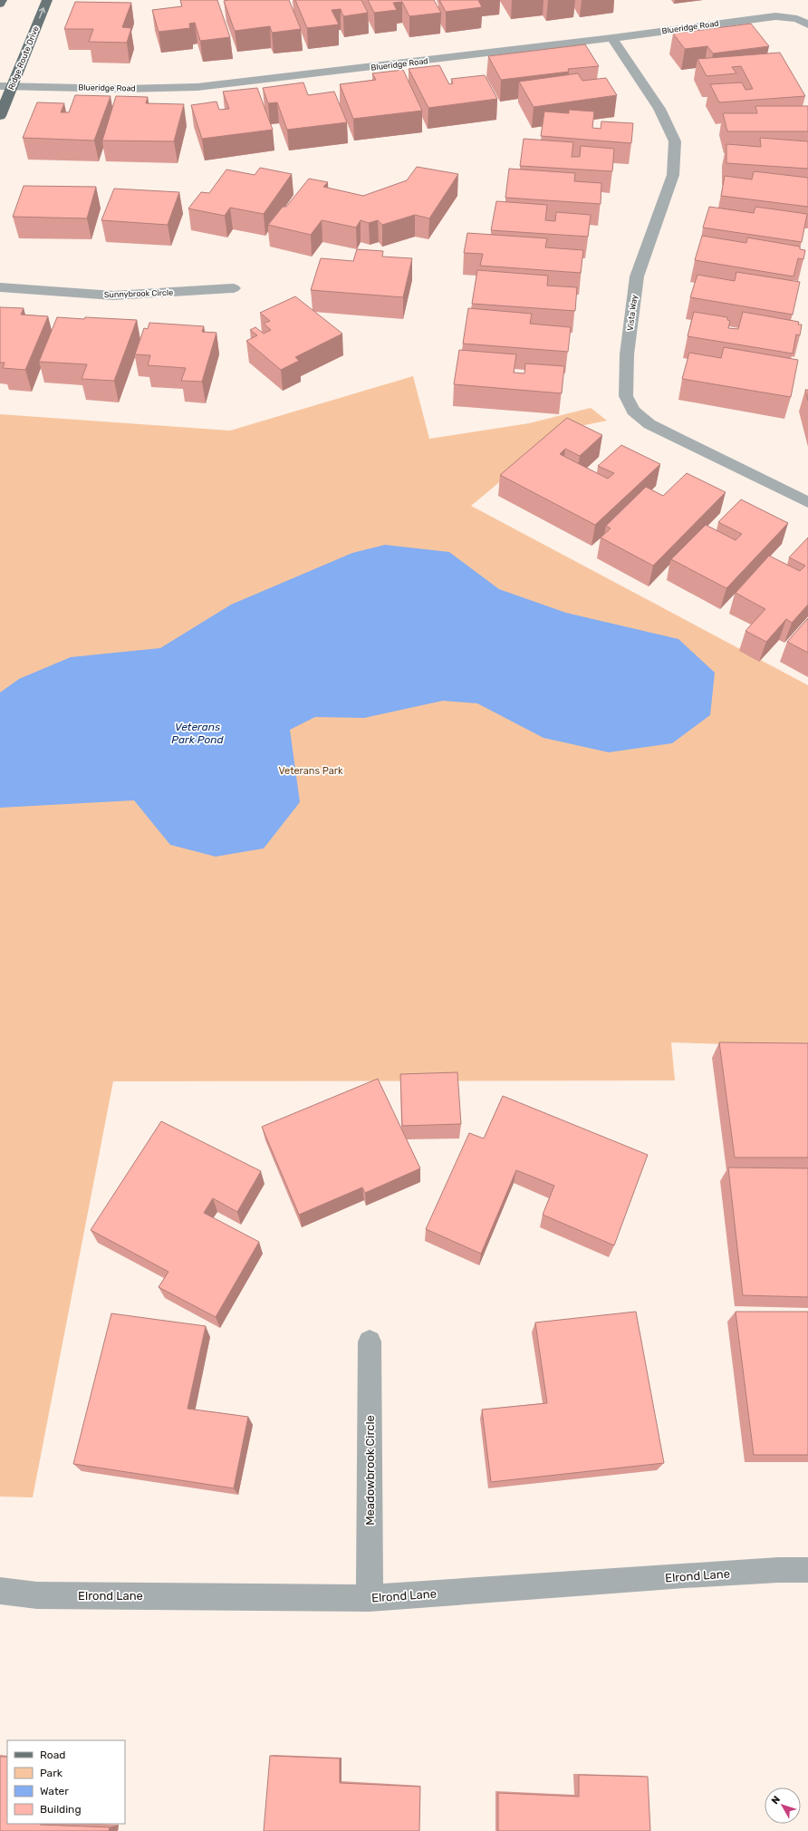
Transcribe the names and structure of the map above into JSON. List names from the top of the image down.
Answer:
{
  "streets": {
    "main road": ["Ridge Route Drive"],
    "street": [
      "Blueridge Road",
      "Sunnybrook Circle",
      "Vista Way",
      "Meadowbrook Circle",
      "Elrond Lane"
    ]
  },
  "crossings": [
    ["Blueridge Road", "Ridge Route Drive"],
    ["Blueridge Road", "Vista Way"],
    ["Meadowbrook Circle", "Elrond Lane"]
  ],
  "one_way": ["Ridge Route Drive"],
  "water": ["Veterans Park Pond"],
  "parks": ["Veterans Park"],
  "legend": [
    "Road",
    "Park",
    "Water",
    "Building"
  ],
  "north": "top left"
}
